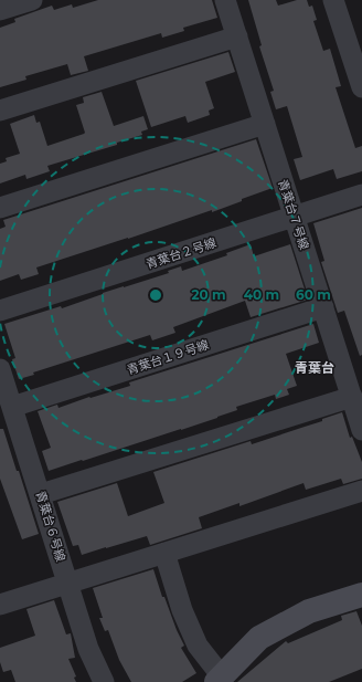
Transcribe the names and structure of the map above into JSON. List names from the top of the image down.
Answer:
{
  "streets": {
    "street": [
      "青葉台７号線",
      "青葉台２号線",
      "青葉台１９号線",
      "青葉台６号線"
    ]
  },
  "crossings": [
    ["青葉台７号線", "青葉台２号線"],
    ["青葉台７号線", "青葉台１９号線"],
    ["青葉台１９号線", "青葉台６号線"]
  ],
  "districts": ["青葉台"],
  "rings": ["20 m", "40 m", "60 m"]
}
